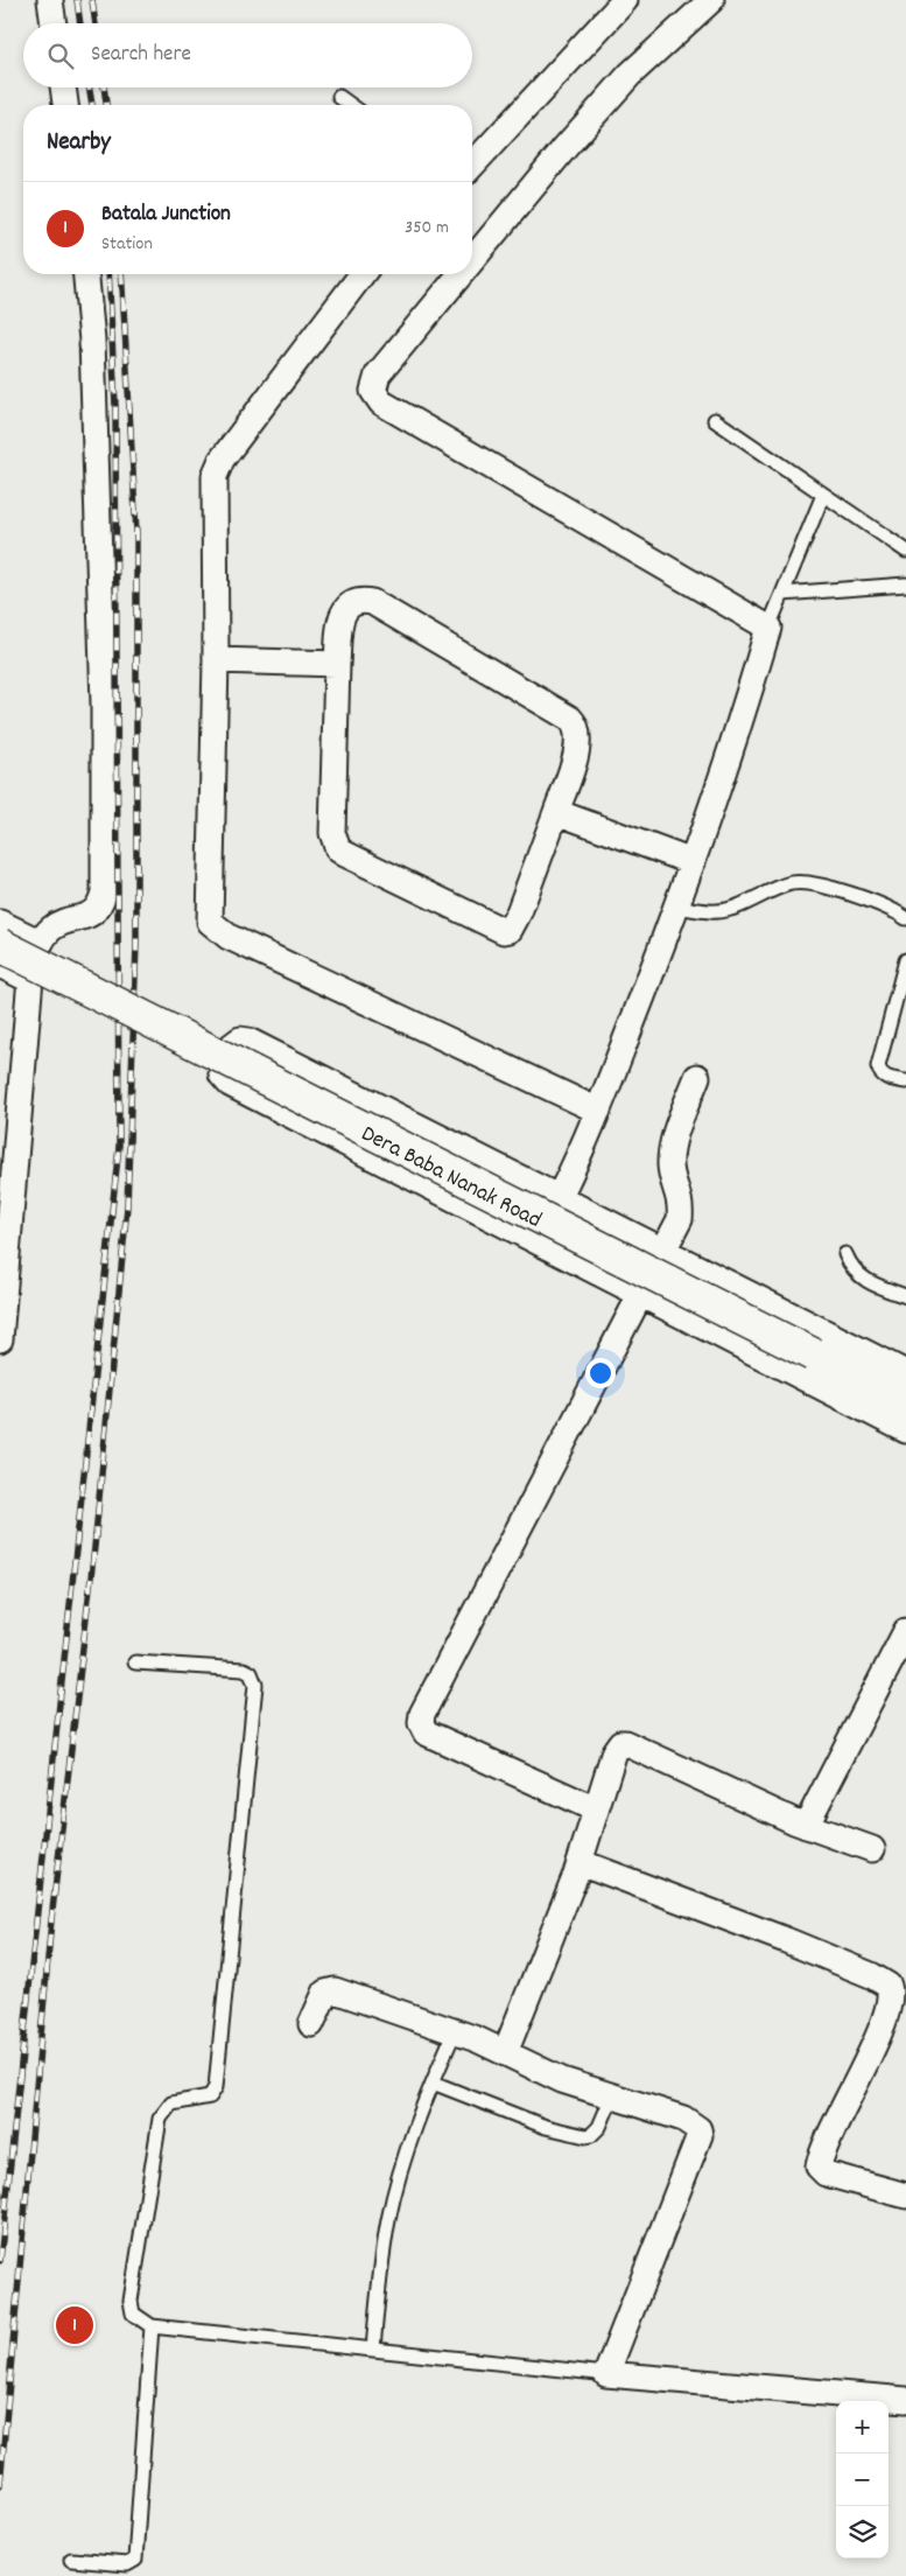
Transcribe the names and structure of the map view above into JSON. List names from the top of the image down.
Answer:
{
  "streets": {
    "main road": ["Dera Baba Nanak Road"]
  },
  "page": {
    "search": "Search here",
    "heading": "Nearby",
    "list": [
      {
        "mark": "1",
        "name": "Batala Junction",
        "note": "Station",
        "value": "350 m"
      }
    ],
    "pins": "1",
    "map_buttons": ["+", "−"]
  }
}
